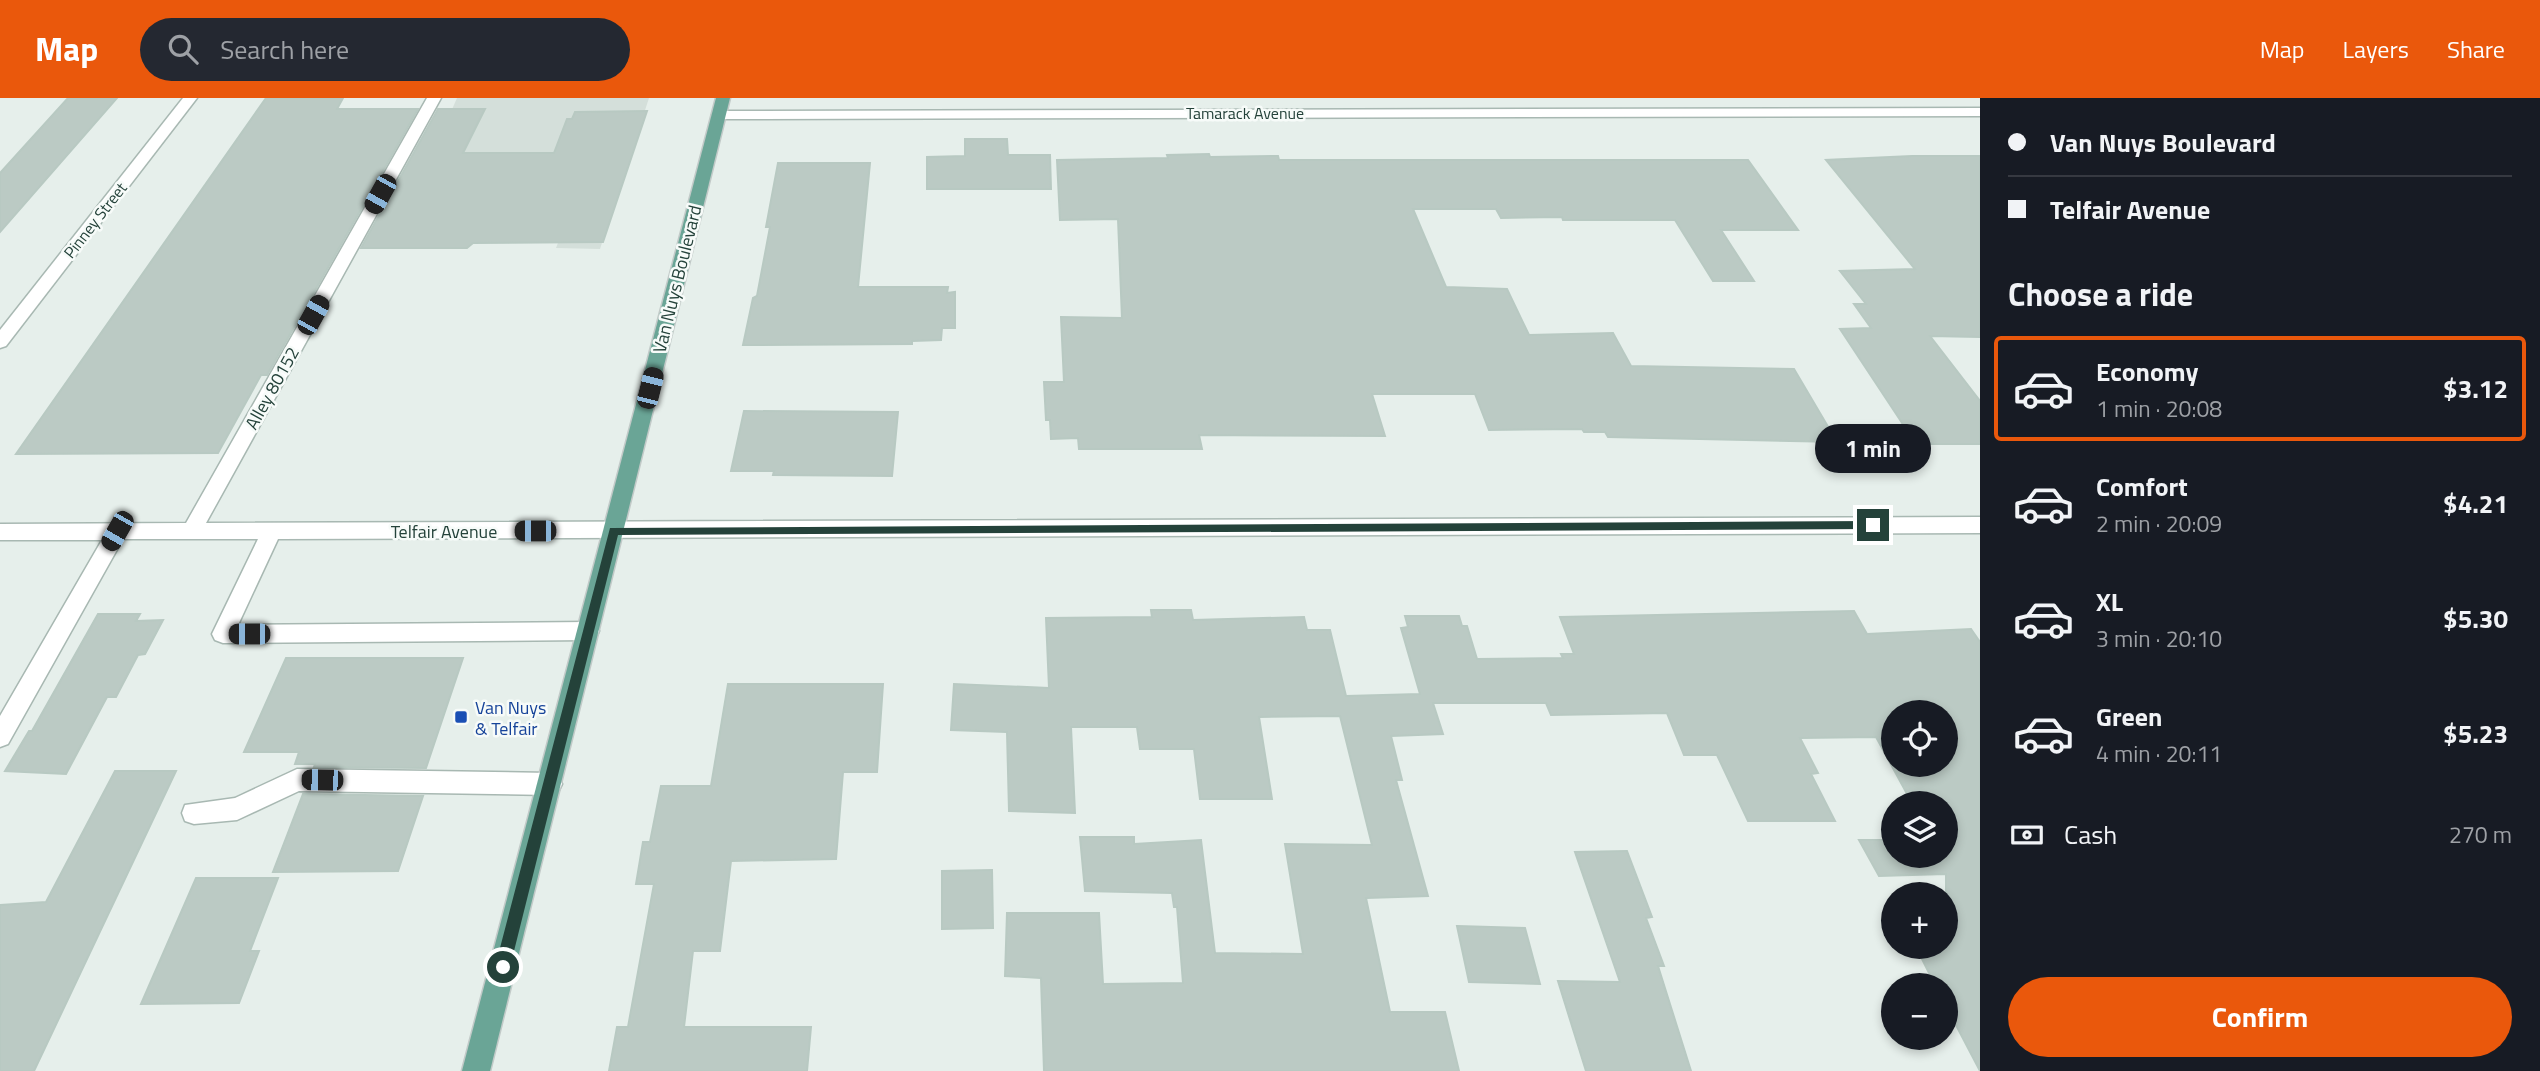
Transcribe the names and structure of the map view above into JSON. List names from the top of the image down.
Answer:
{
  "streets": {
    "main road": ["Van Nuys Boulevard"],
    "street": [
      "Tamarack Avenue",
      "Pinney Street",
      "Alley 80152",
      "Telfair Avenue"
    ]
  },
  "crossings": [
    ["Tamarack Avenue", "Van Nuys Boulevard"],
    ["Van Nuys Boulevard", "Telfair Avenue"],
    ["Alley 80152", "Telfair Avenue"]
  ],
  "places": {
    "transit": ["Van Nuys & Telfair"]
  },
  "page": {
    "header": "Map",
    "search": "Search here",
    "nav": ["Map", "Layers", "Share"],
    "banner": ["Van Nuys Boulevard", "Telfair Avenue"],
    "heading": "Choose a ride",
    "list": [
      {
        "name": "Economy",
        "note": "1 min · 20:08",
        "value": "$3.12"
      },
      {
        "name": "Comfort",
        "note": "2 min · 20:09",
        "value": "$4.21"
      },
      {
        "name": "XL",
        "note": "3 min · 20:10",
        "value": "$5.30"
      },
      {
        "name": "Green",
        "note": "4 min · 20:11",
        "value": "$5.23"
      }
    ],
    "bubble": "1 min",
    "map_buttons": ["+", "−"],
    "pay": ["Cash", "270 m"],
    "buttons": "Confirm"
  }
}
